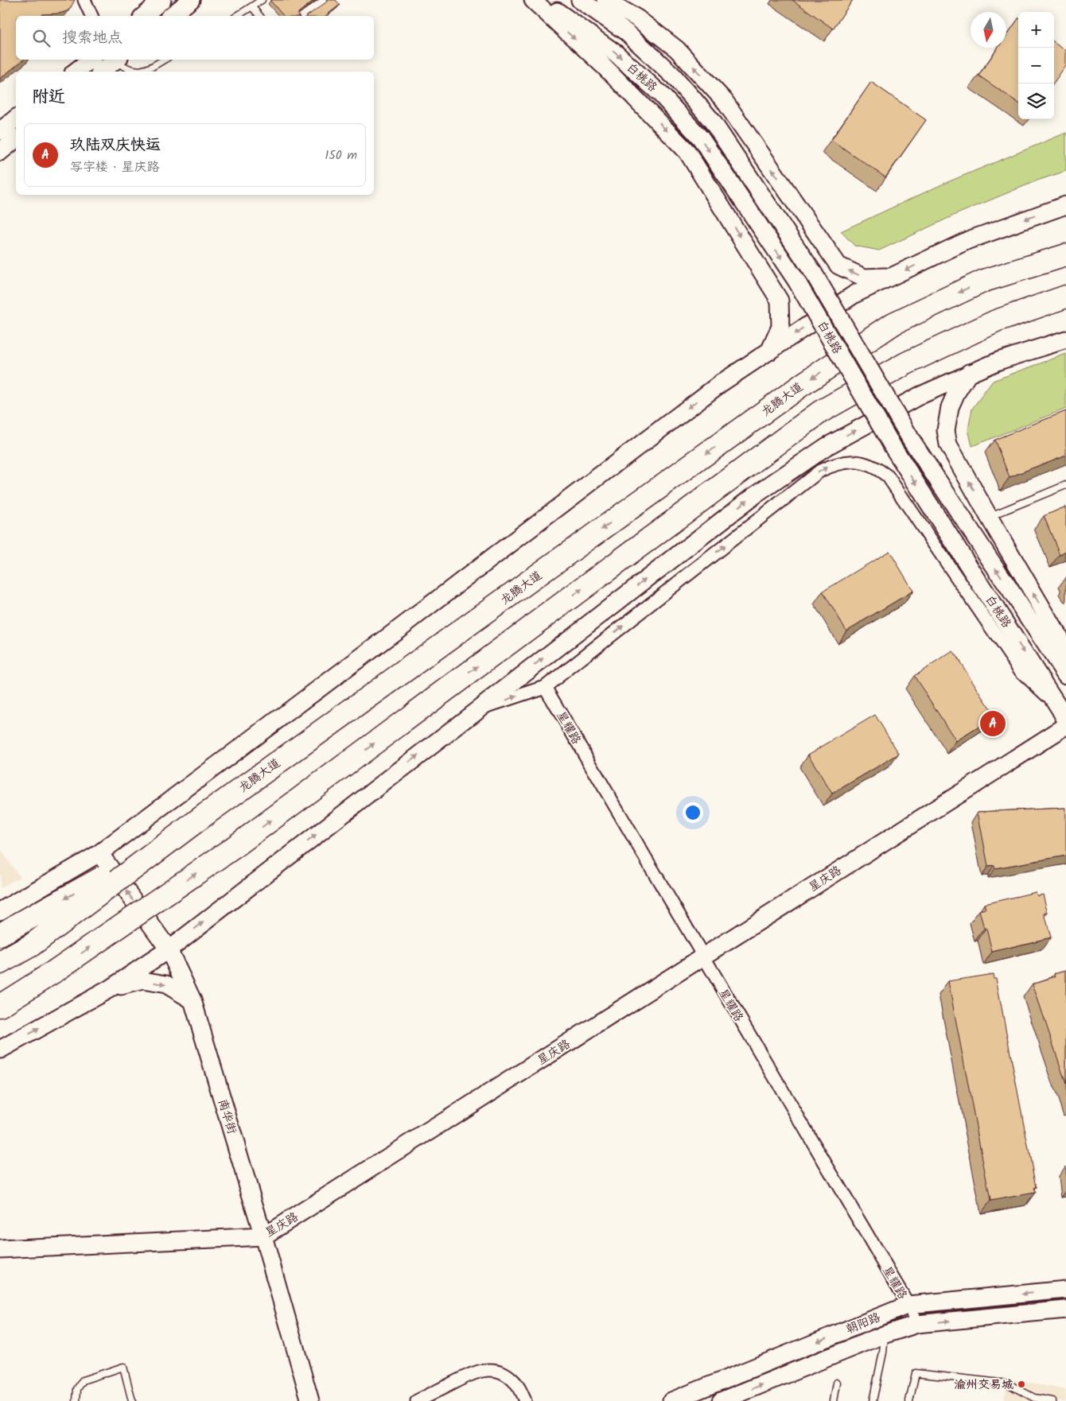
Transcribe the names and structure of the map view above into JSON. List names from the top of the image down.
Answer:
{
  "streets": {
    "highway": ["龙腾大道"],
    "main road": [
      "白桃路",
      "星庆路",
      "南华街",
      "朝阳路"
    ],
    "street": ["星耀路"]
  },
  "crossings": [
    ["星耀路", "星庆路"],
    ["星耀路", "朝阳路"],
    ["星庆路", "南华街"]
  ],
  "places": ["渝州交易城"],
  "north": "bottom",
  "page": {
    "map_buttons": ["+", "−"],
    "search": "搜索地点",
    "heading": "附近",
    "list": [
      {
        "mark": "A",
        "name": "玖陆双庆快运",
        "note": "写字楼 · 星庆路",
        "value": "150 m"
      }
    ],
    "pins": "A"
  }
}
